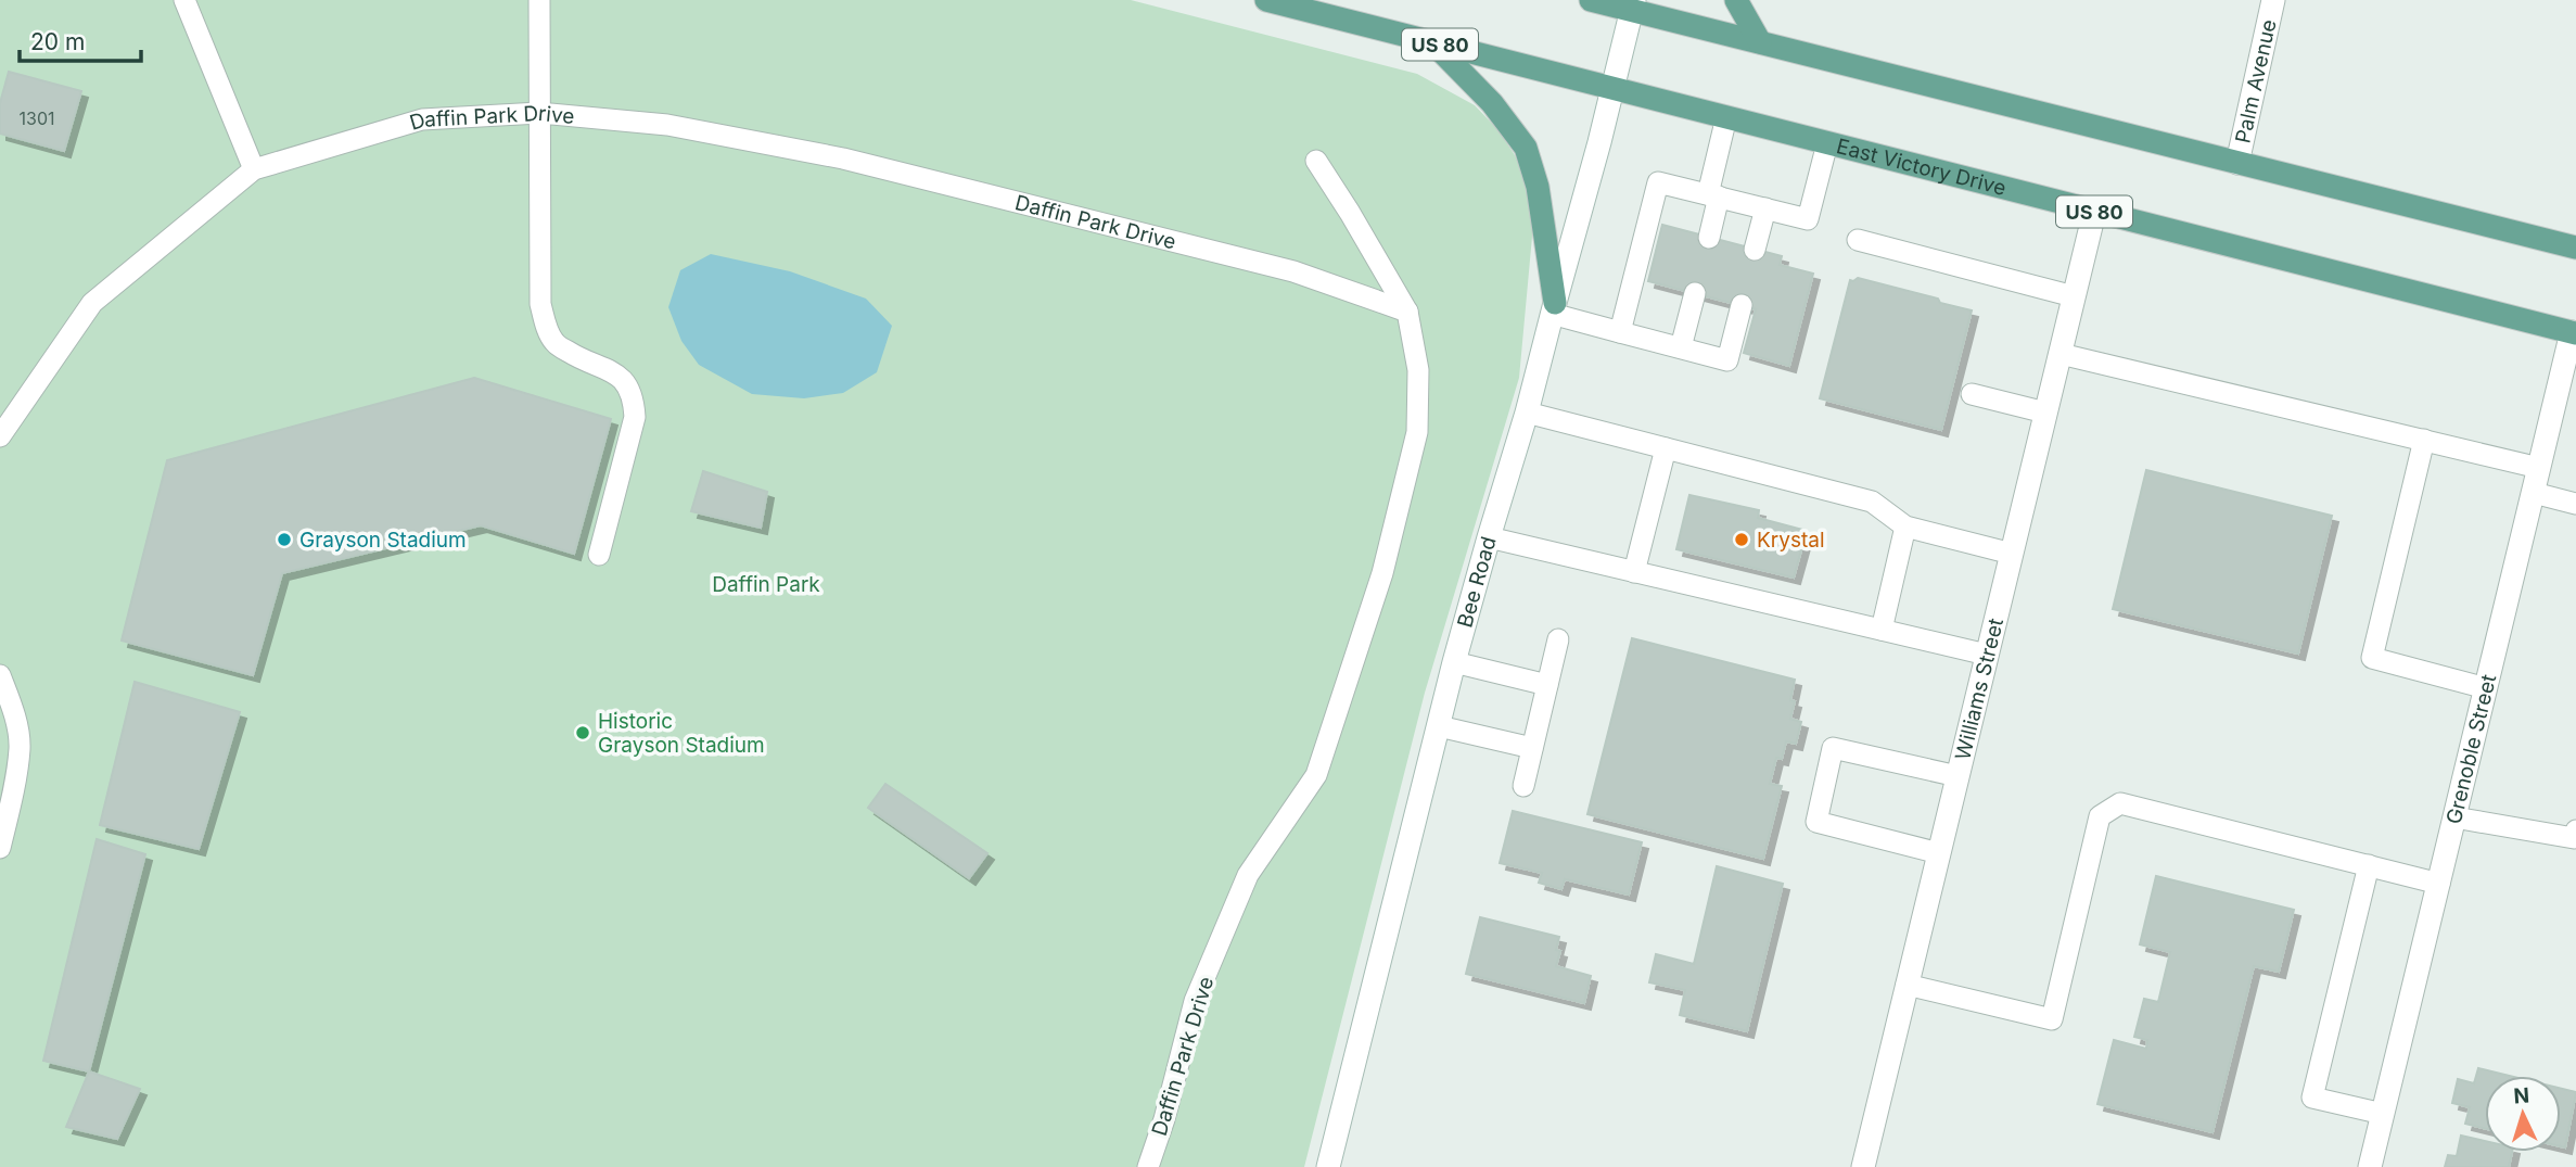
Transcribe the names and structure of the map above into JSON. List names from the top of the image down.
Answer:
{
  "streets": {
    "main road": ["US 80", "East Victory Drive"],
    "street": [
      "Palm Avenue",
      "Bee Road",
      "Williams Street",
      "Grenoble Street"
    ],
    "lane": ["Daffin Park Drive"]
  },
  "crossings": [
    ["East Victory Drive", "Bee Road"],
    ["East Victory Drive", "Williams Street"],
    ["East Victory Drive", "Grenoble Street"]
  ],
  "parks": ["Daffin Park"],
  "places": ["Grayson Stadium", "Krystal", "Historic Grayson Stadium"],
  "house_numbers": ["1301"],
  "scale_bar": "20 m",
  "north": "top"
}
